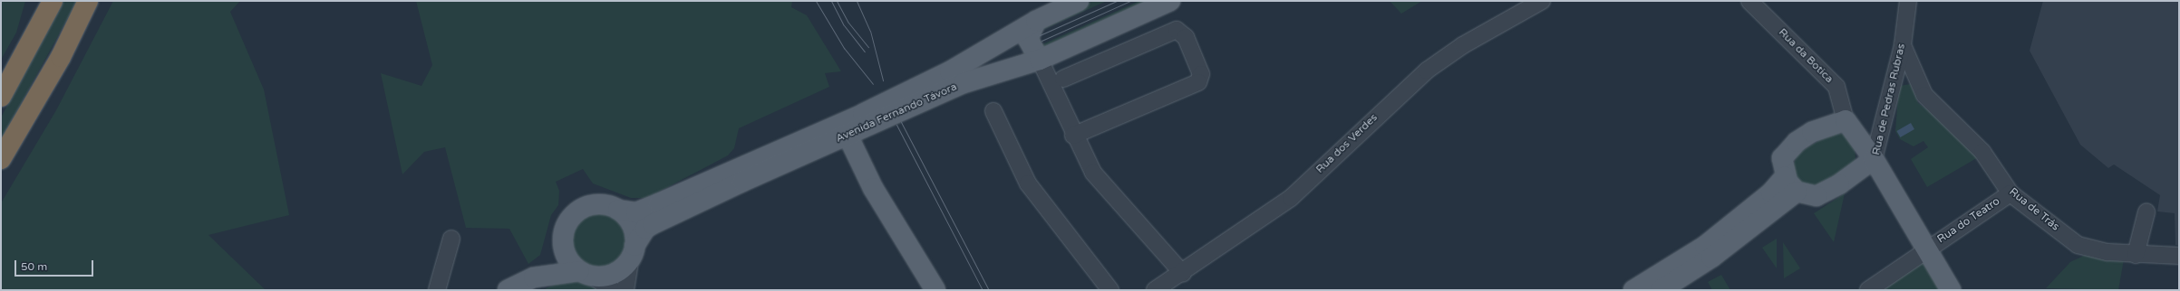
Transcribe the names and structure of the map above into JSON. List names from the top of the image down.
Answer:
{
  "streets": {
    "main road": ["Rua da Botica", "Rua de Pedras Rubras", "Avenida Fernando Távora"],
    "street": ["Rua dos Verdes", "Rua de Trás", "Rua do Teatro"]
  },
  "crossings": [
    ["Rua da Botica", "Rua de Pedras Rubras"],
    ["Rua de Pedras Rubras", "Rua de Trás"],
    ["Rua de Pedras Rubras", "Rua do Teatro"],
    ["Rua de Trás", "Rua do Teatro"]
  ],
  "scale_bar": "50 m"
}
